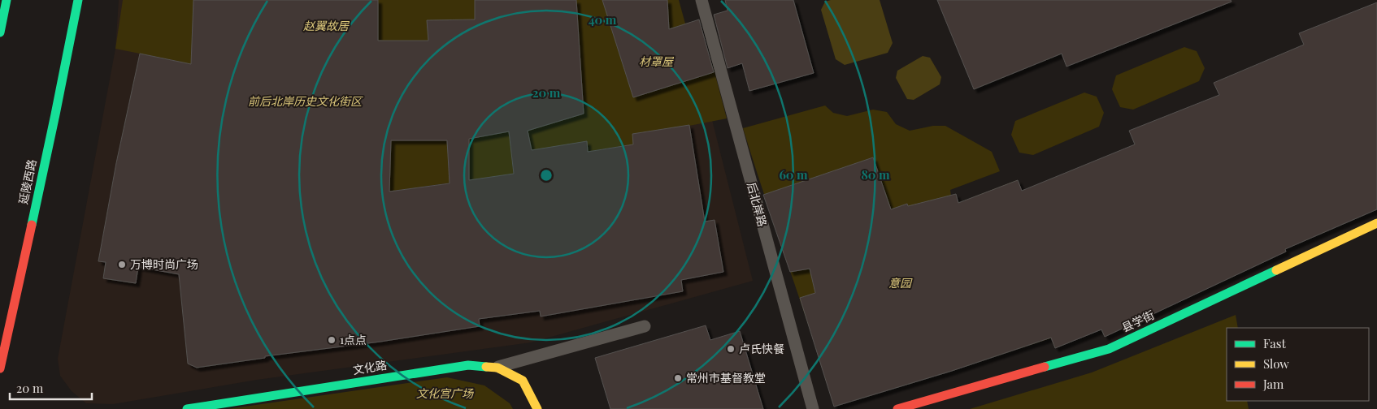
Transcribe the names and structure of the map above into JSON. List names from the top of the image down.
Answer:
{
  "streets": {
    "street": ["延陵西路", "县学街", "文化路"],
    "lane": ["后北岸路"]
  },
  "parks": [
    "赵翼故居",
    "材罩屋",
    "前后北岸历史文化街区",
    "意园",
    "文化宫广场"
  ],
  "places": [
    "万博时尚广场",
    "1点点",
    "卢氏快餐",
    "常州市基督教堂"
  ],
  "legend": ["Fast", "Slow", "Jam"],
  "scale_bar": "20 m",
  "rings": [
    "40 m",
    "20 m",
    "60 m",
    "80 m"
  ]
}
